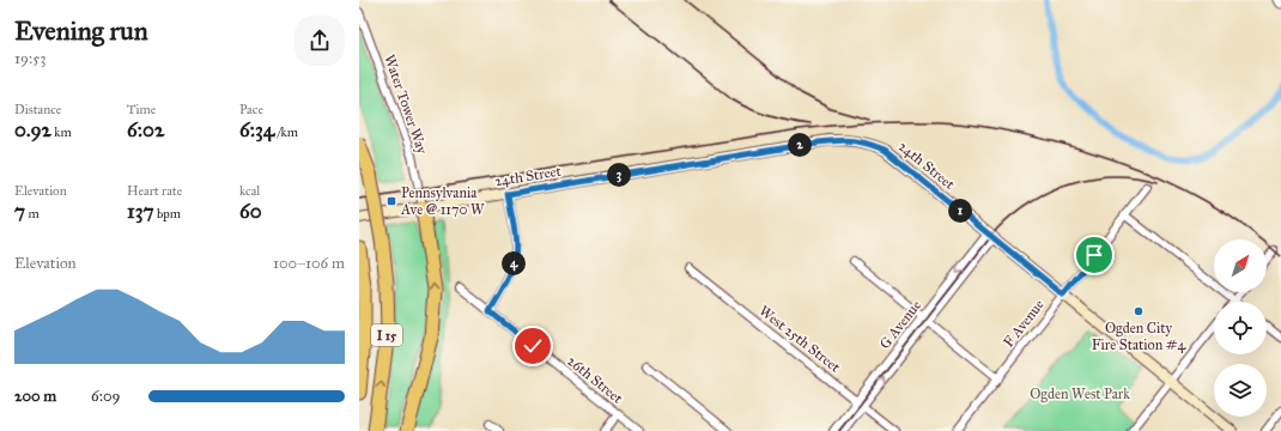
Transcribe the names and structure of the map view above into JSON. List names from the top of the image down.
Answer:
{
  "streets": {
    "highway": ["I 15"],
    "main road": ["24th Street"],
    "street": [
      "Water Tower Way",
      "F Avenue",
      "G Avenue",
      "West 25th Street",
      "26th Street"
    ]
  },
  "crossings": [
    ["Water Tower Way", "24th Street"],
    ["24th Street", "F Avenue"],
    ["24th Street", "G Avenue"],
    ["G Avenue", "West 25th Street"]
  ],
  "parks": ["Ogden West Park"],
  "places": {
    "transit": ["Pennsylvania Ave @ 1170 W"],
    "other": ["Ogden City Fire Station #4"]
  },
  "north": "top right",
  "page": {
    "heading": ["Evening run", "19:53"],
    "stats": [
      ["Distance", "0.92 km"],
      ["Time", "6:02"],
      ["Pace", "6:34 /km"],
      ["Elevation", "7 m"],
      ["Heart rate", "137 bpm"],
      ["kcal", "60"]
    ],
    "pins": [
      "2",
      "3",
      "1",
      "4"
    ],
    "chart": ["Elevation", "100–106 m"],
    "list": [
      {
        "name": "200 m",
        "note": "6:09"
      }
    ]
  }
}
